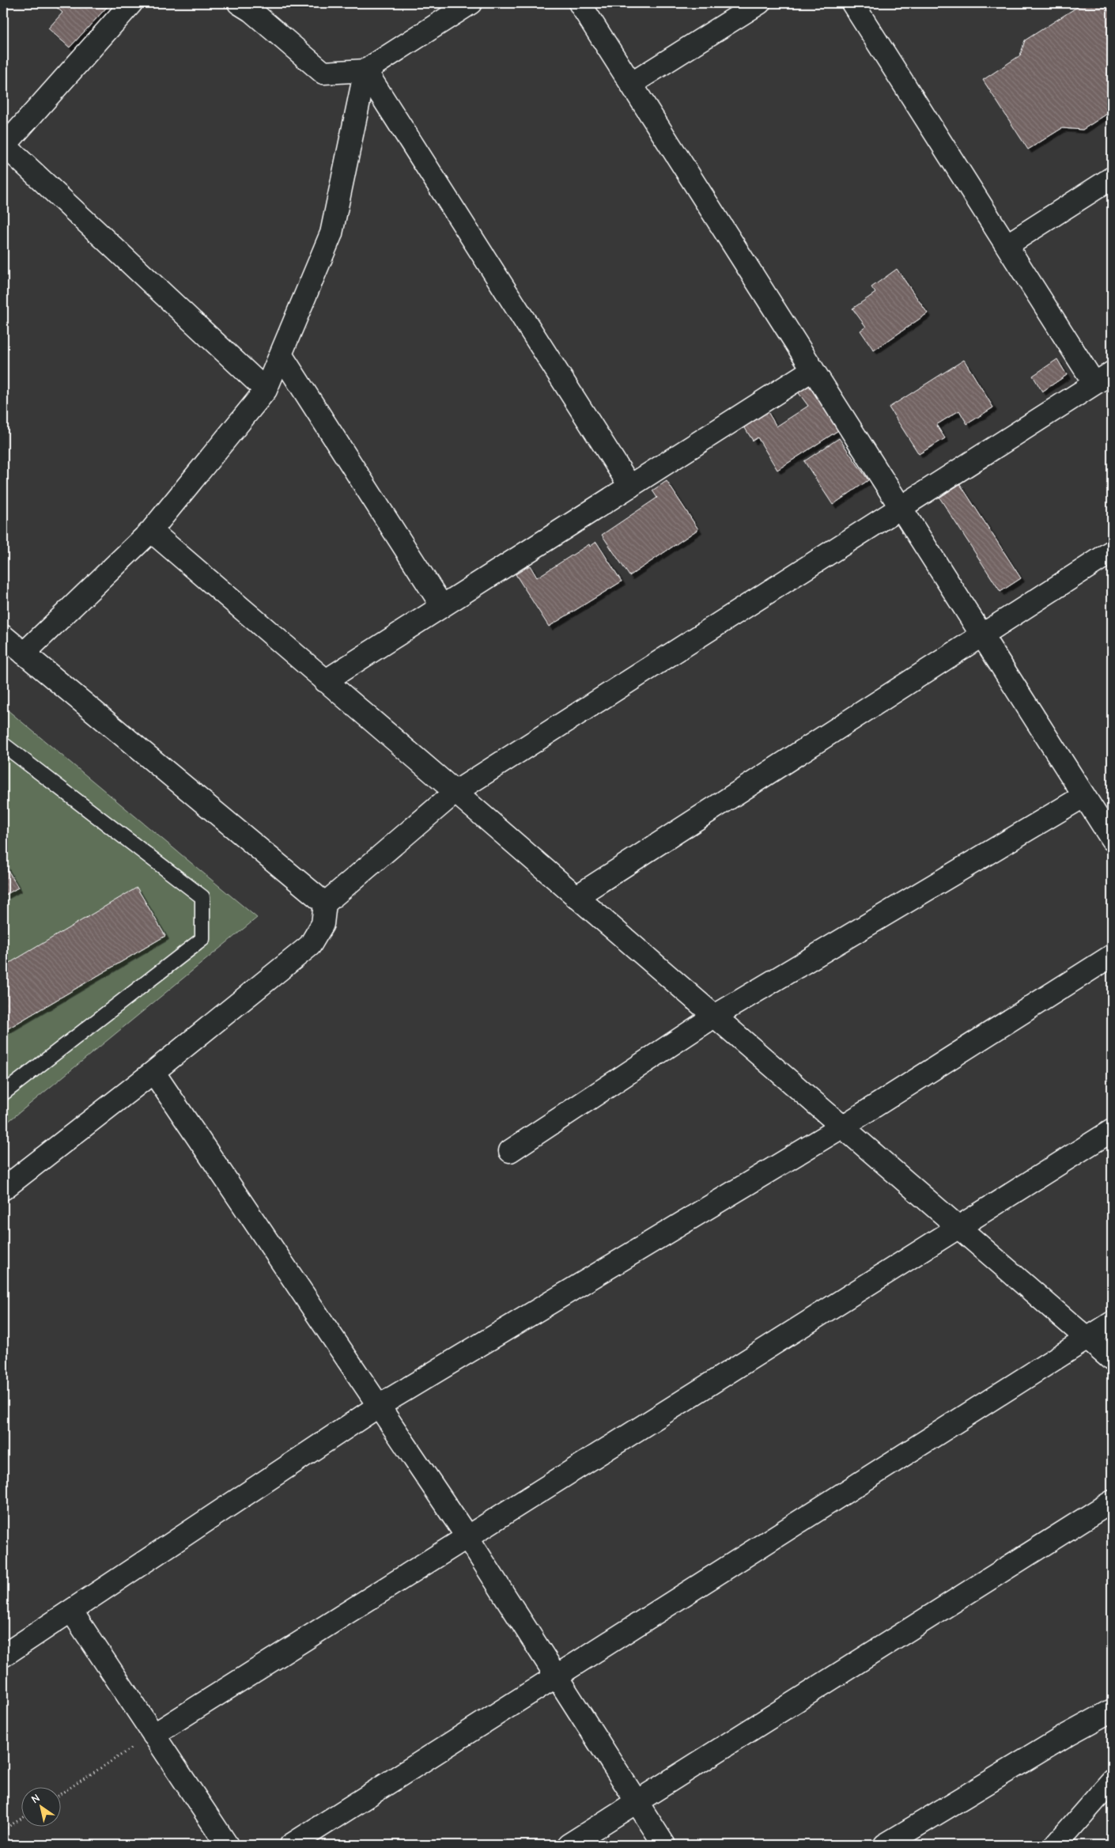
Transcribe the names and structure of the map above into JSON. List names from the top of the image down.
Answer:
{
  "north": "top left"
}
